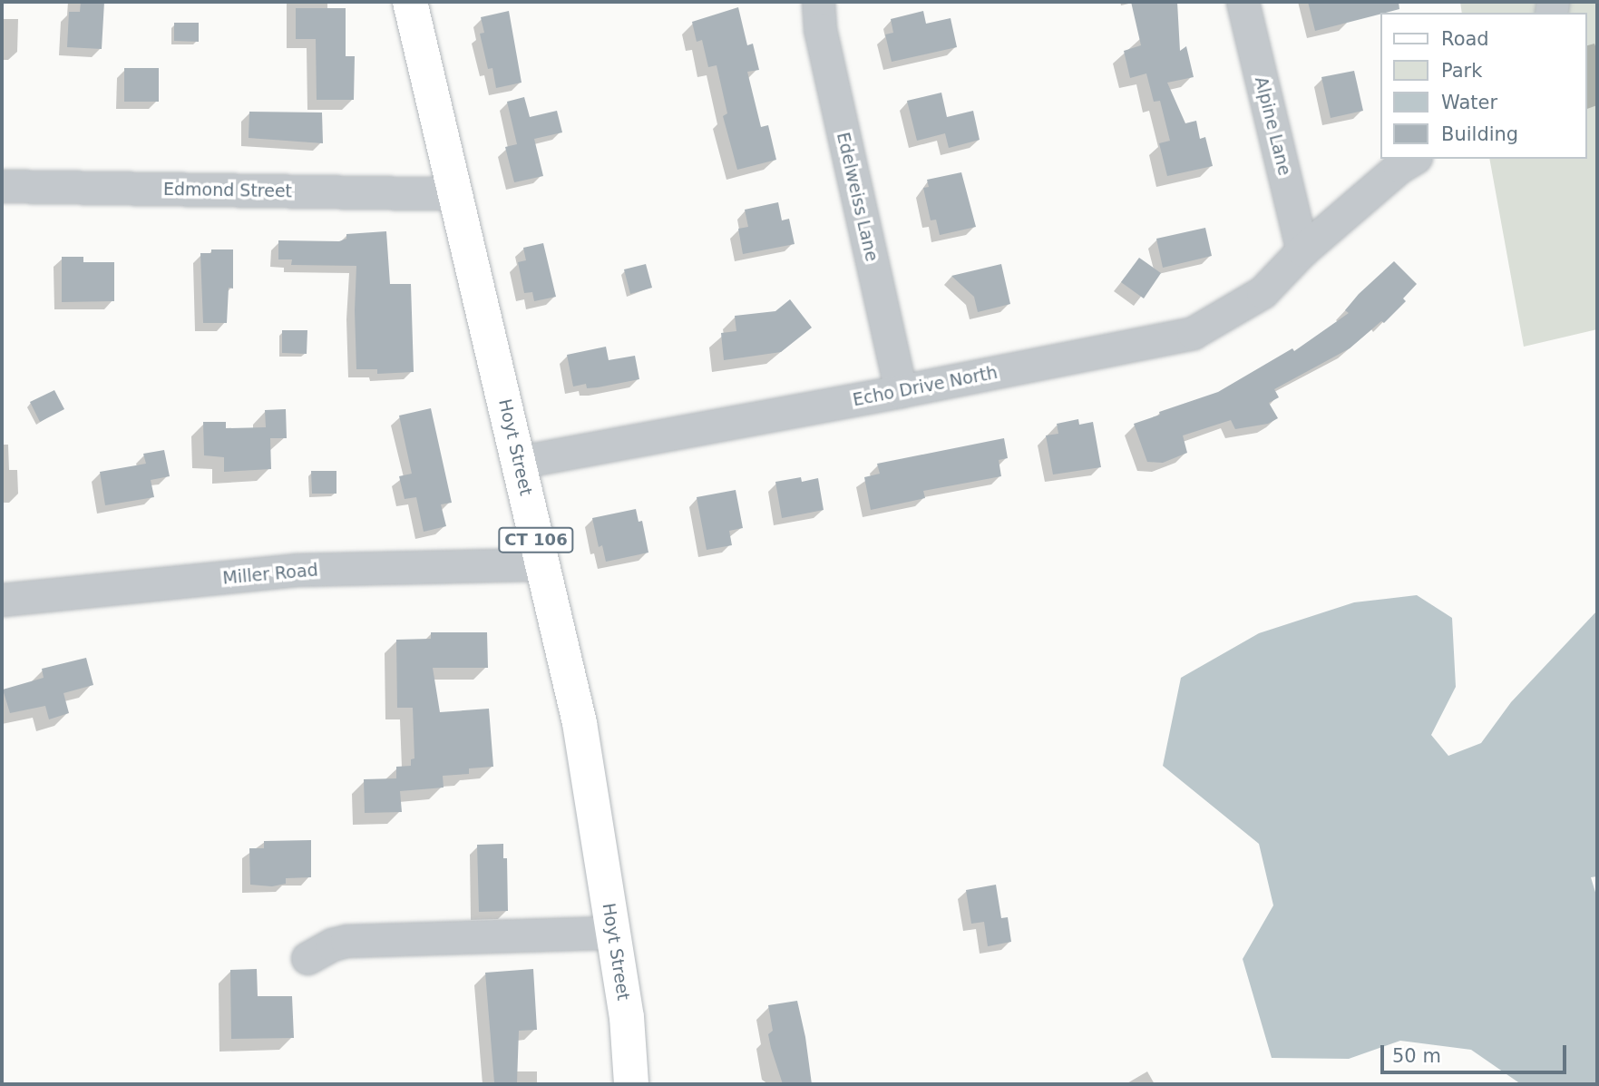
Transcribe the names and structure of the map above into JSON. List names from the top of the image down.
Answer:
{
  "streets": {
    "main road": ["Hoyt Street", "CT 106"],
    "street": [
      "Alpine Lane",
      "Edmond Street",
      "Edelweiss Lane",
      "Echo Drive North",
      "Miller Road"
    ]
  },
  "crossings": [
    ["Alpine Lane", "Echo Drive North"],
    ["Edmond Street", "Hoyt Street"],
    ["Edelweiss Lane", "Echo Drive North"],
    ["Echo Drive North", "Hoyt Street"],
    ["Hoyt Street", "Miller Road"]
  ],
  "legend": [
    "Road",
    "Park",
    "Water",
    "Building"
  ],
  "scale_bar": "50 m"
}
